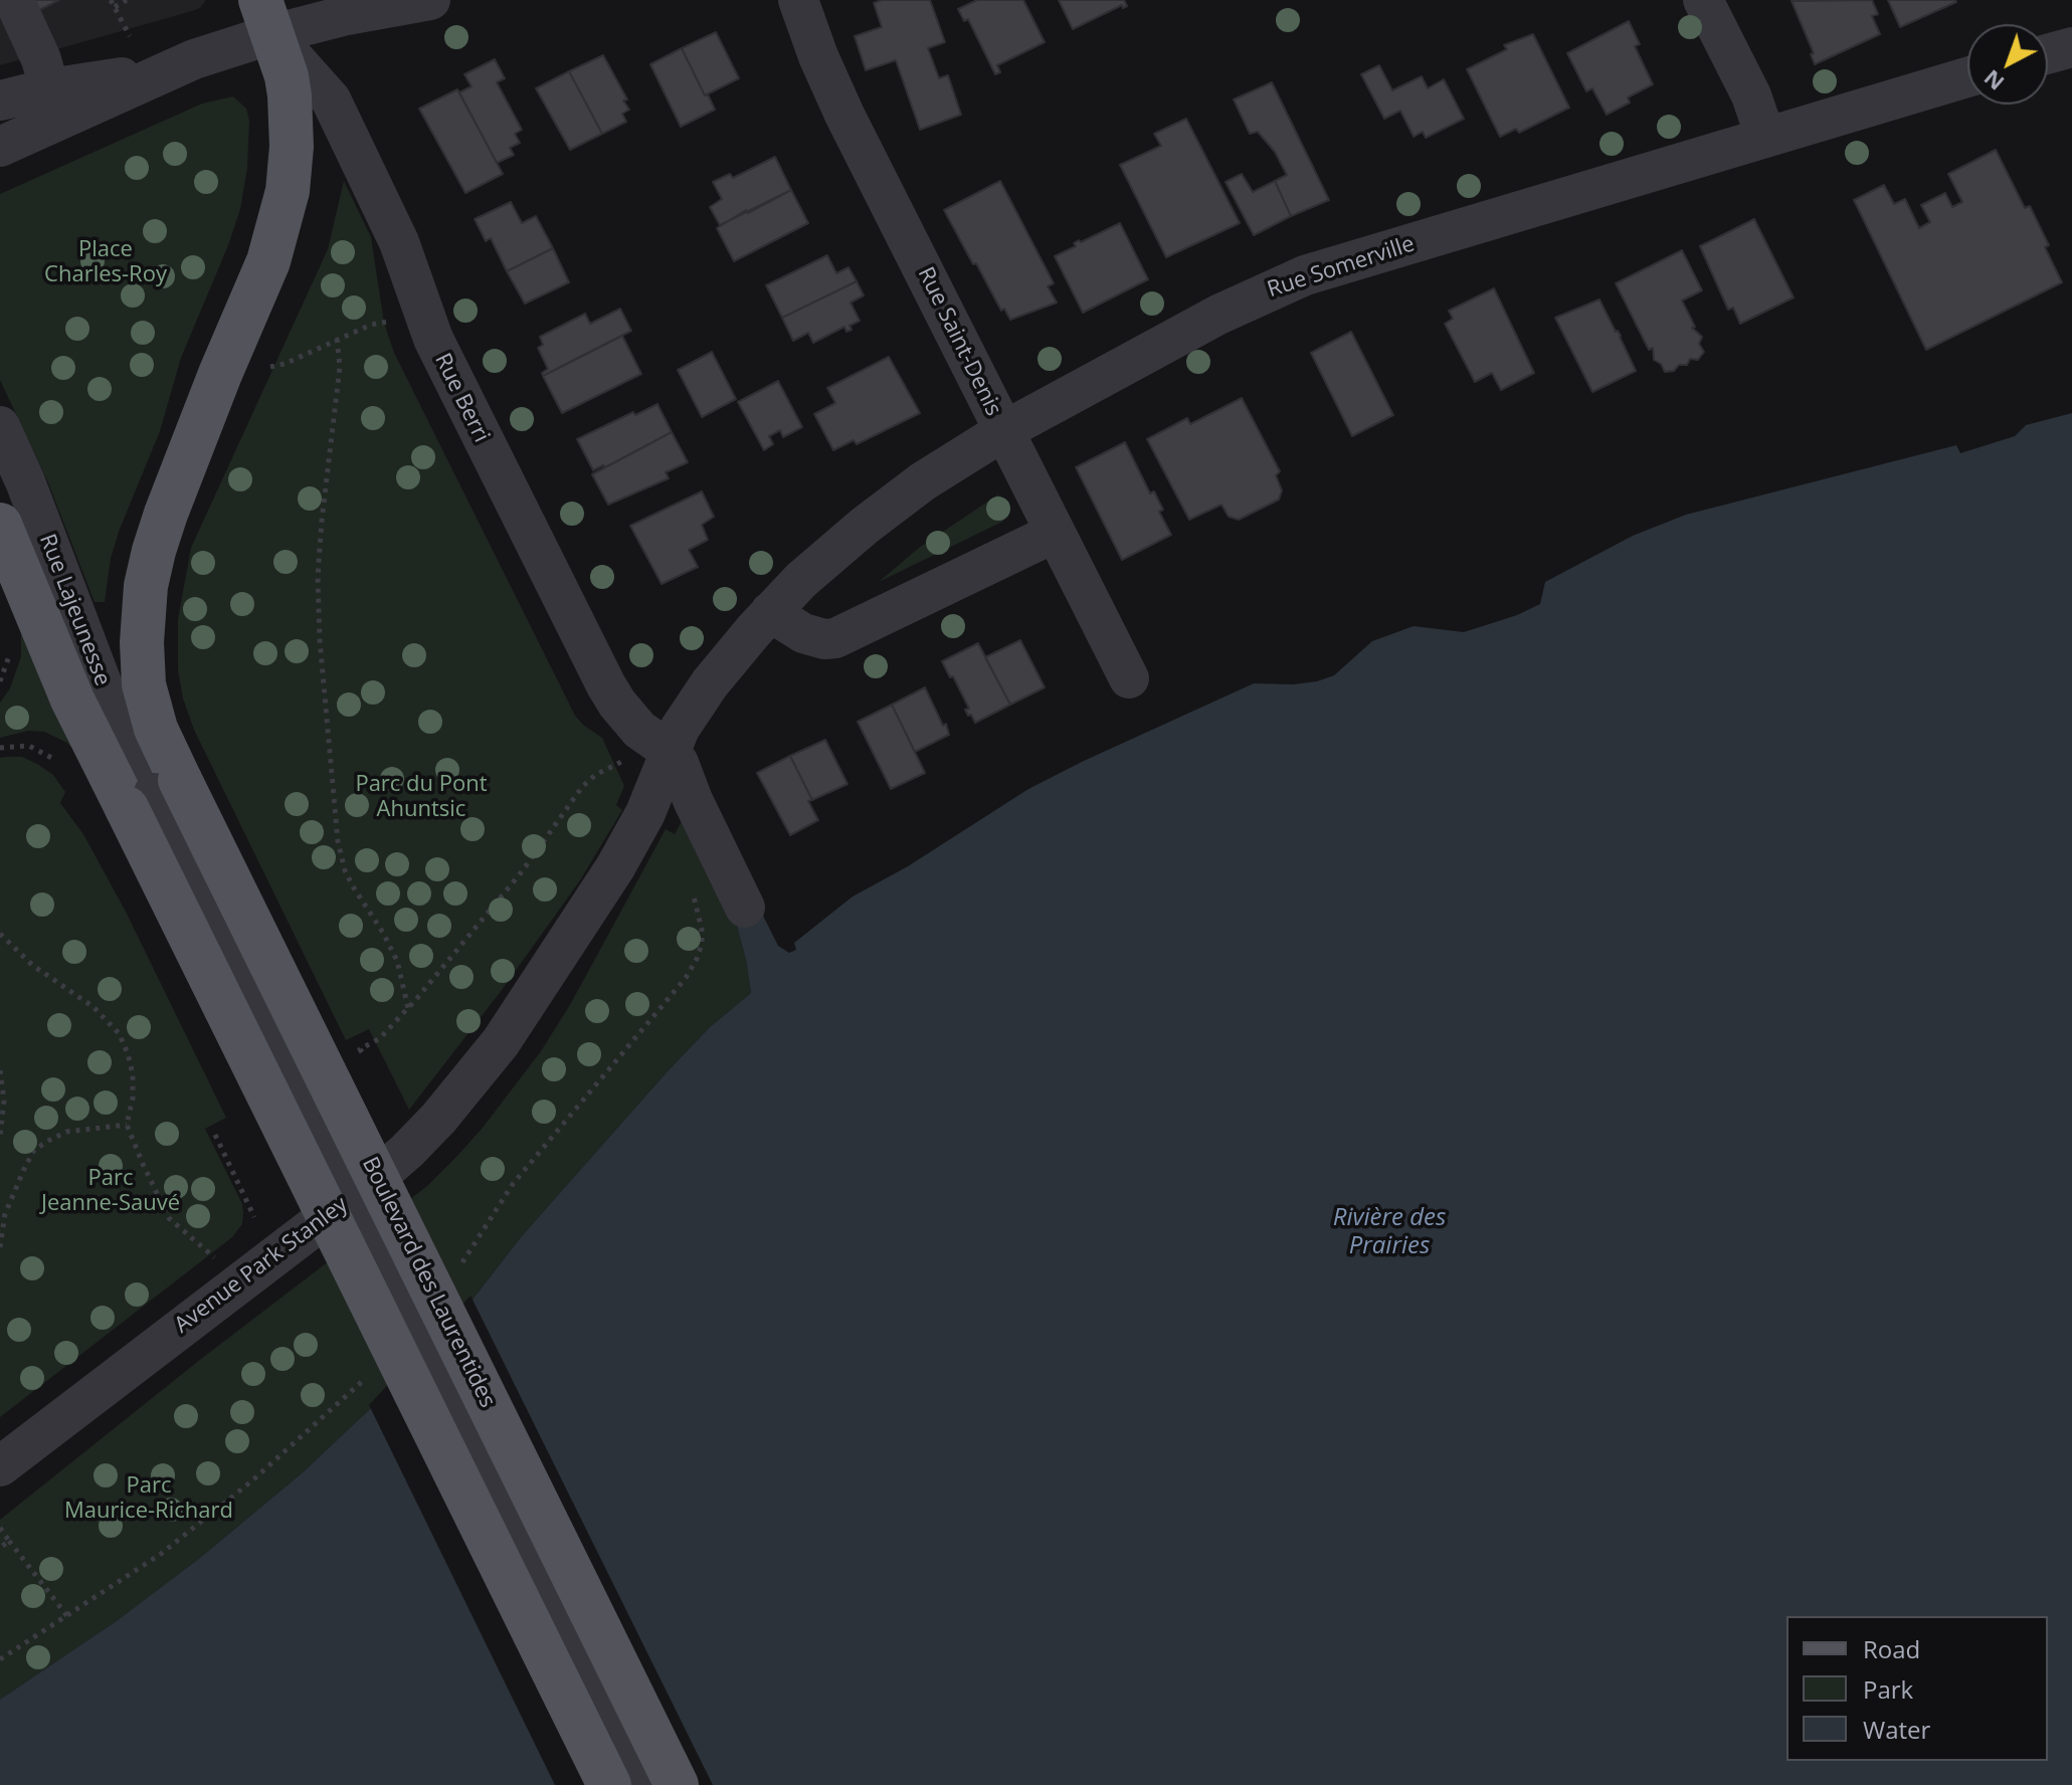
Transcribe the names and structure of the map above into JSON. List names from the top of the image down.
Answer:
{
  "streets": {
    "main road": ["Rue Lajeunesse", "Boulevard des Laurentides"],
    "street": [
      "Rue Somerville",
      "Rue Saint-Denis",
      "Rue Berri",
      "Avenue Park Stanley"
    ]
  },
  "crossings": [
    ["Rue Somerville", "Rue Saint-Denis"],
    ["Rue Somerville", "Rue Berri"],
    ["Rue Somerville", "Avenue Park Stanley"],
    ["Rue Berri", "Avenue Park Stanley"],
    ["Rue Lajeunesse", "Boulevard des Laurentides"]
  ],
  "water": ["Rivière des Prairies"],
  "parks": [
    "Place Charles-Roy",
    "Parc du Pont Ahuntsic",
    "Parc Jeanne-Sauvé",
    "Parc Maurice-Richard"
  ],
  "legend": ["Road", "Park", "Water"],
  "north": "bottom left"
}
